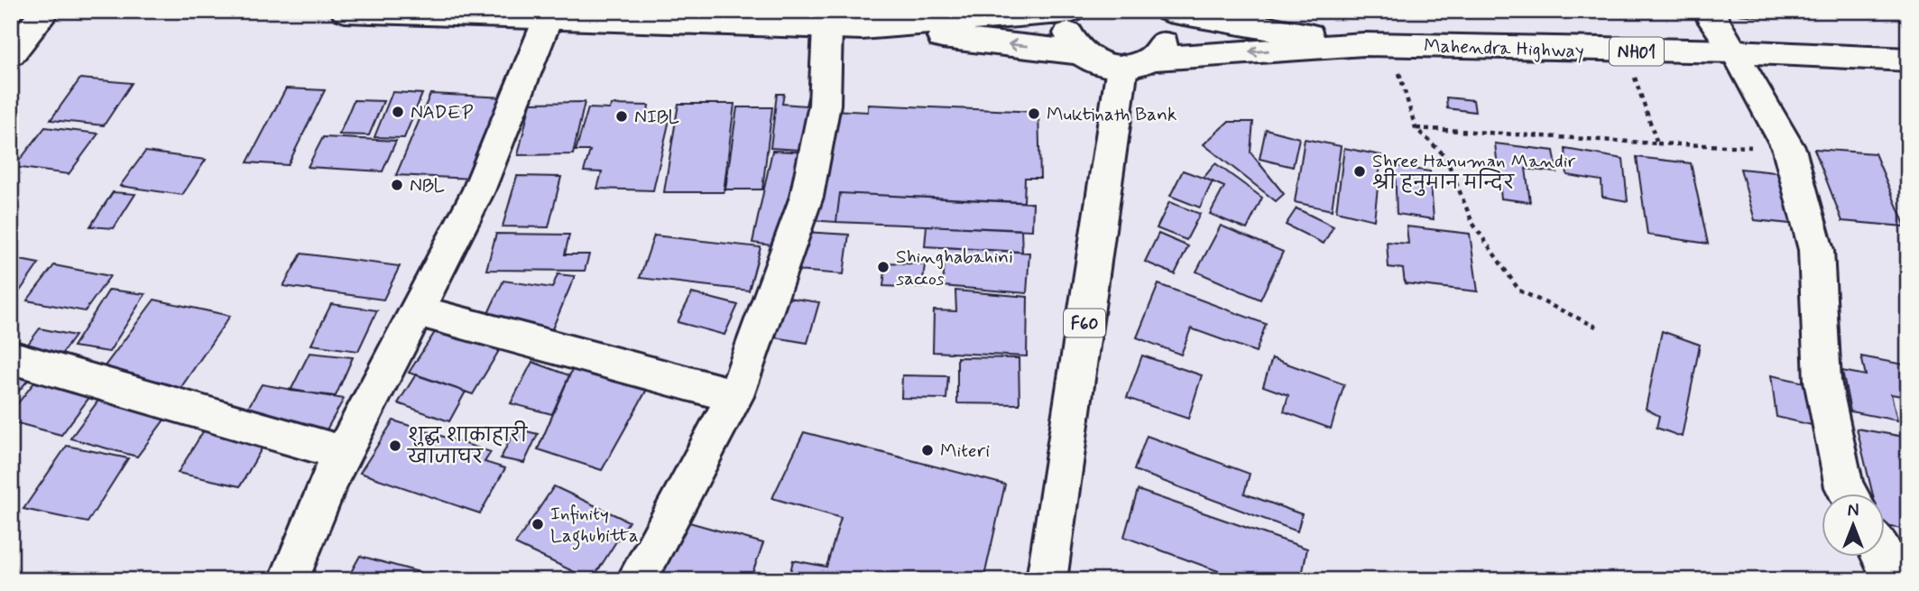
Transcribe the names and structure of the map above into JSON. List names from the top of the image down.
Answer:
{
  "streets": {
    "main road": ["Mahendra Highway", "NH01", "F60"]
  },
  "crossings": [
    ["Mahendra Highway", "F60"]
  ],
  "places": [
    "NADEP",
    "Muktinath Bank",
    "NIBL",
    "Shree Hanuman Mandir श्री हनुमान मन्दिर",
    "NBL",
    "Shinghabahini saccos",
    "शुद्ध शाकाहारी खाजाघर",
    "Miteri",
    "Infinity Laghubitta"
  ],
  "north": "top"
}
